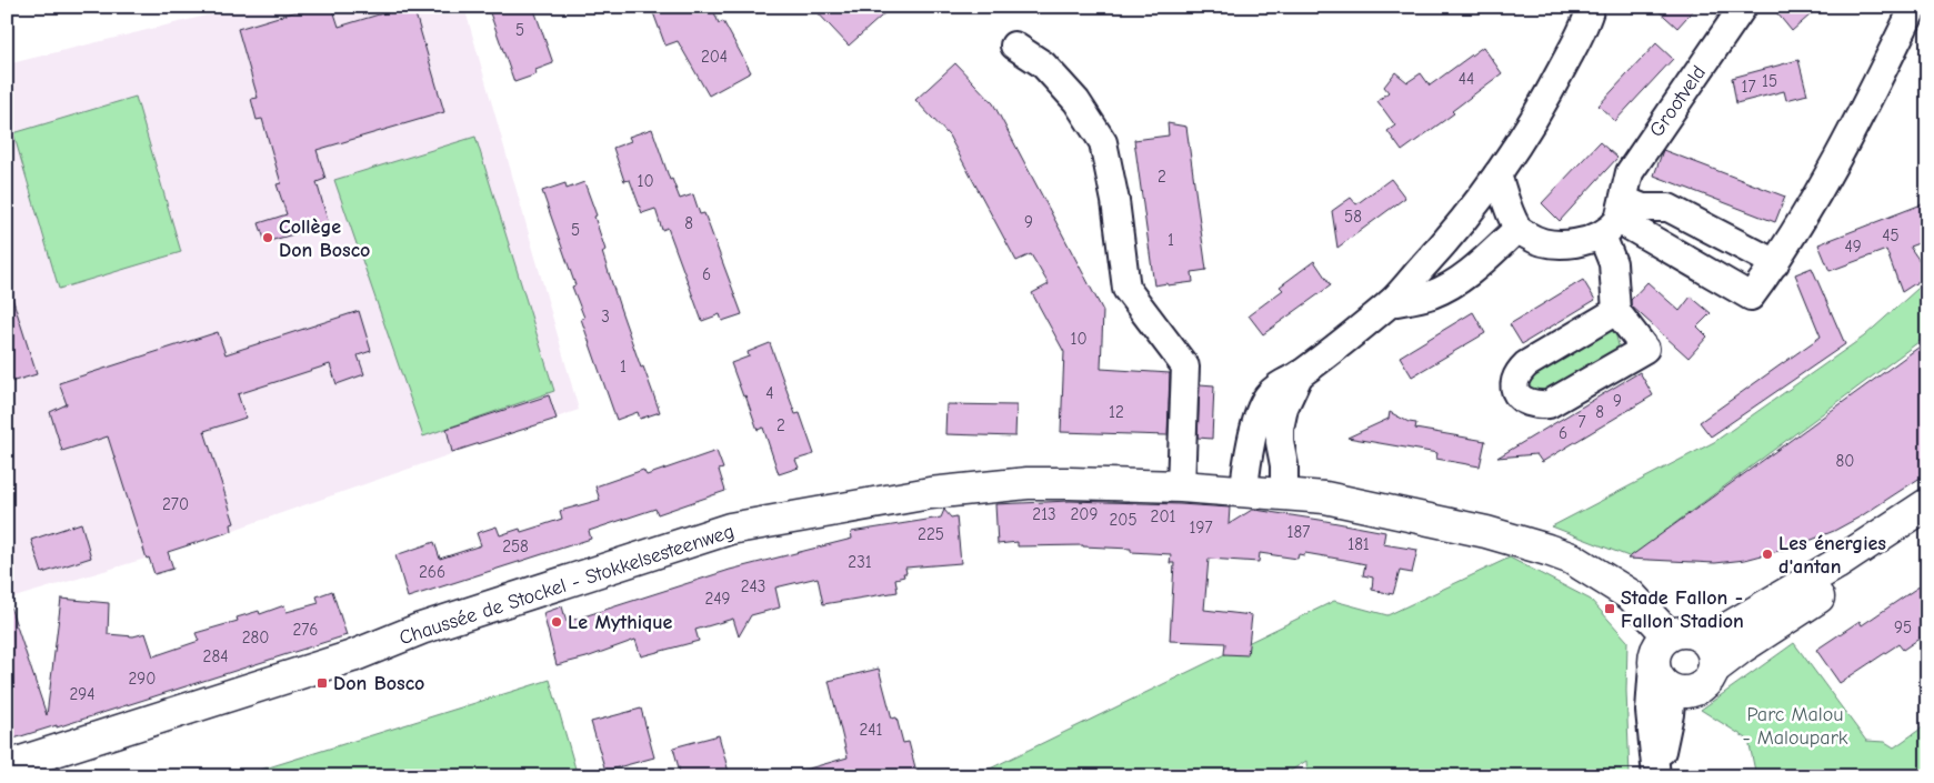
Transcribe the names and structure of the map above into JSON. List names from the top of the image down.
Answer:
{
  "streets": {
    "street": ["Grootveld", "Chaussée de Stockel - Stokkelsesteenweg"]
  },
  "parks": ["Parc Malou - Maloupark"],
  "places": {
    "other": ["Collège Don Bosco", "Les énergies d'antan", "Le Mythique"],
    "transit": ["Stade Fallon - Fallon Stadion", "Don Bosco"]
  },
  "house_numbers": [
    "5",
    "204",
    "44",
    "15",
    "17",
    "2",
    "10",
    "58",
    "9",
    "8",
    "5",
    "45",
    "1",
    "49",
    "6",
    "3",
    "10",
    "1",
    "4",
    "9",
    "12",
    "8",
    "7",
    "2",
    "6",
    "80",
    "270",
    "213",
    "209",
    "201",
    "205",
    "197",
    "187",
    "225",
    "181",
    "258",
    "231",
    "266",
    "243",
    "249",
    "95",
    "276",
    "280",
    "284",
    "290",
    "294",
    "241"
  ]
}
